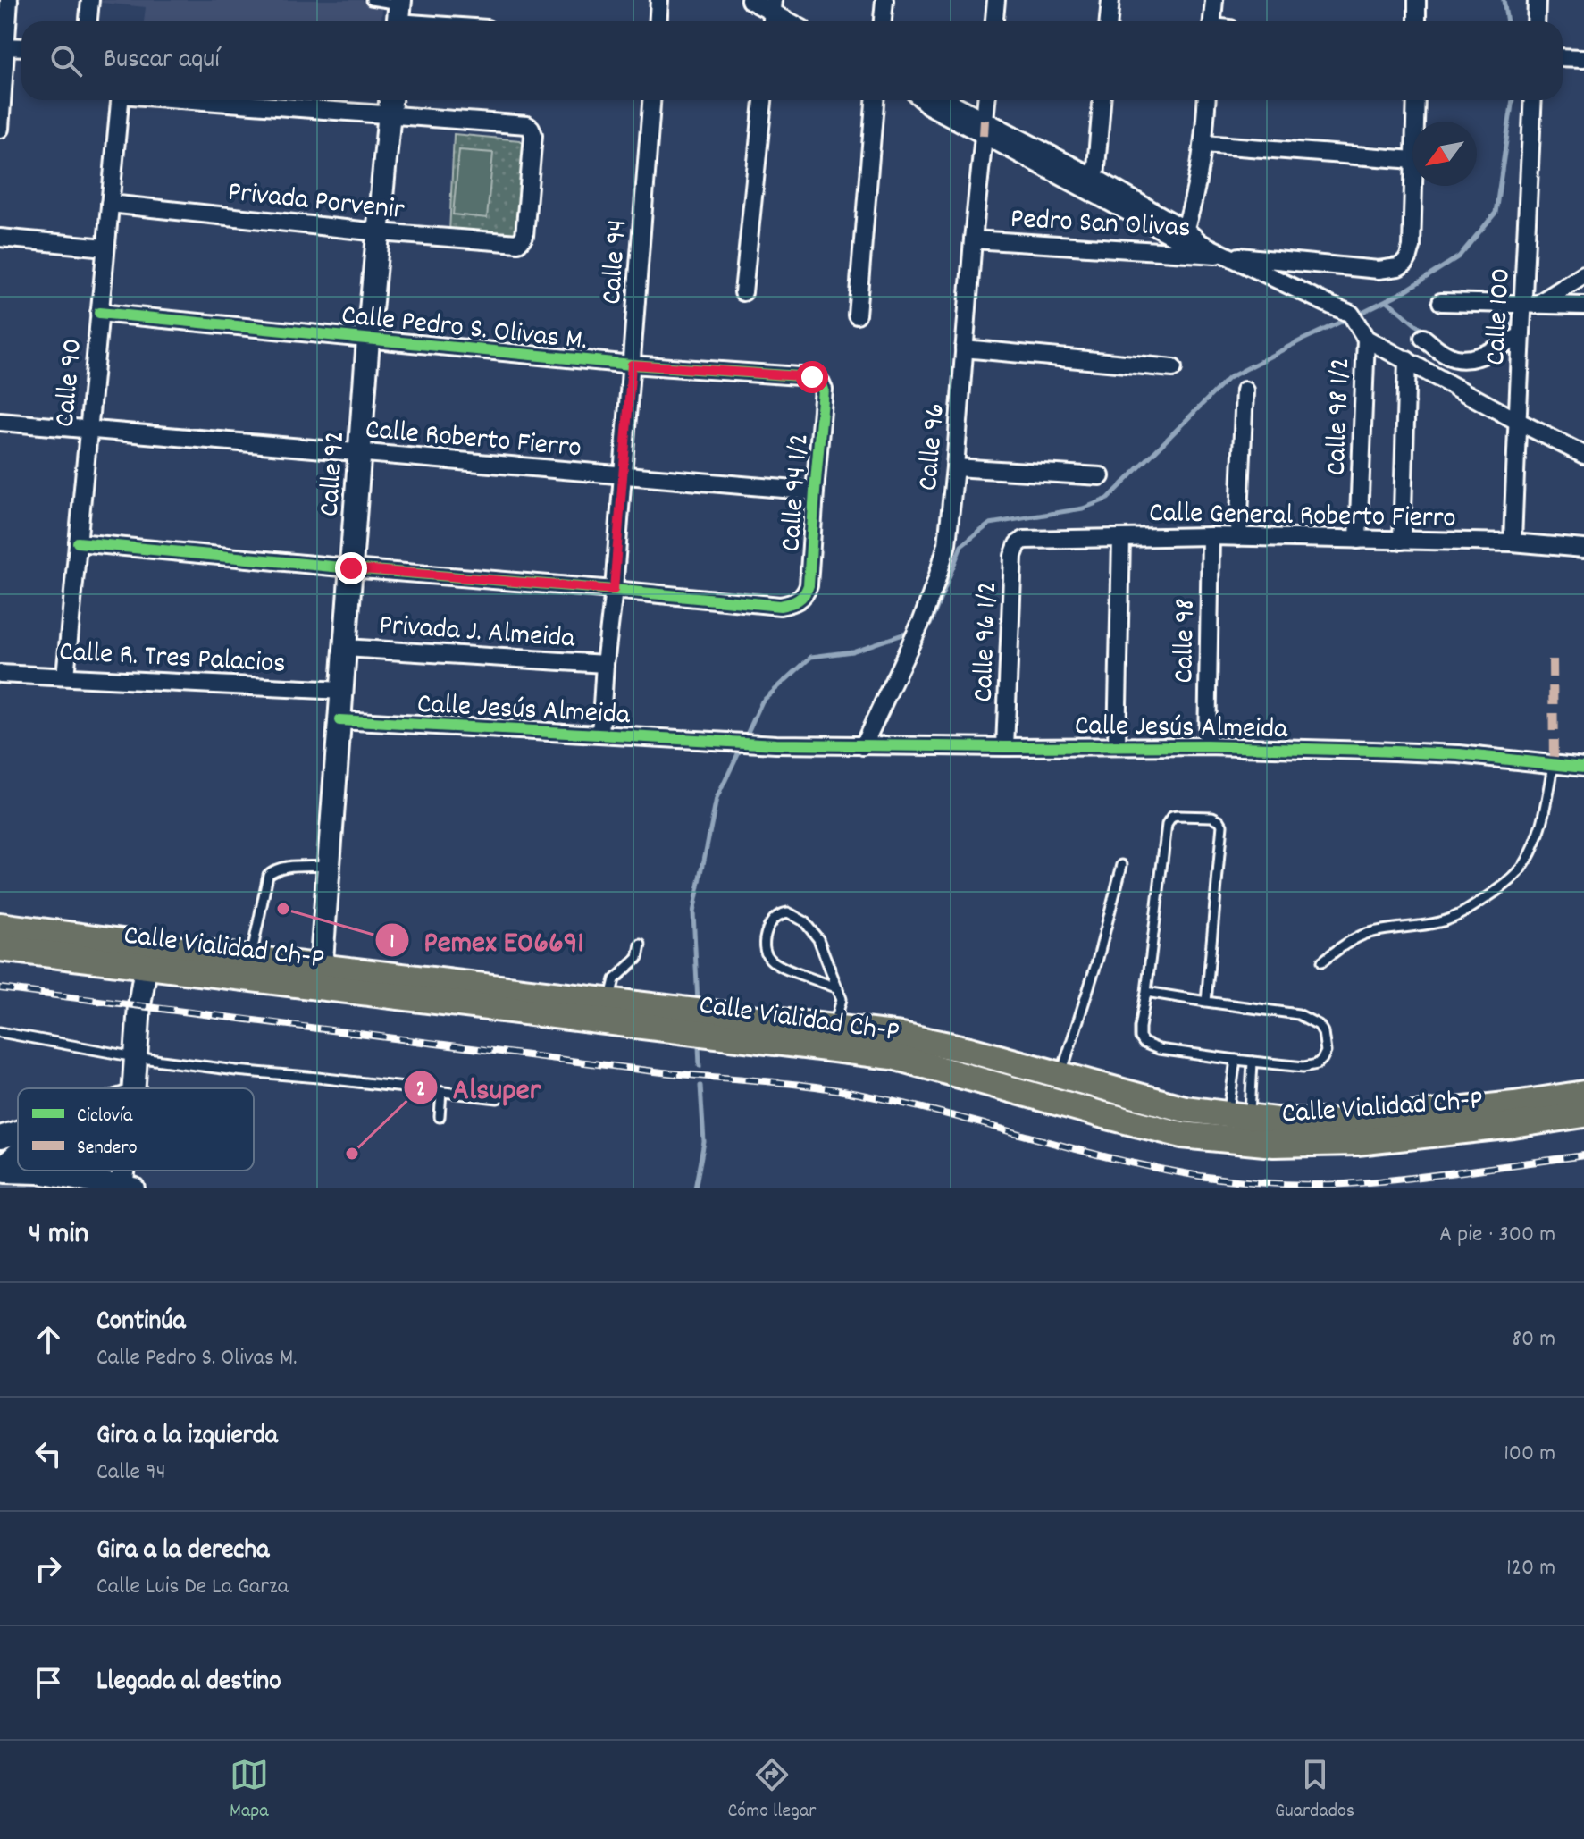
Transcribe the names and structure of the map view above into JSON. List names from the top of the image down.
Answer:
{
  "streets": {
    "main road": ["Calle Vialidad Ch-P"],
    "street": [
      "Privada Porvenir",
      "Pedro San Olivas",
      "Calle 94",
      "Calle 100",
      "Calle Pedro S. Olivas M.",
      "Calle 90",
      "Calle 98 1/2",
      "Calle Roberto Fierro",
      "Calle 96",
      "Calle 92",
      "Calle 94 1/2",
      "Calle General Roberto Fierro",
      "Privada J. Almeida",
      "Calle 98",
      "Calle 96 1/2",
      "Calle R. Tres Palacios",
      "Calle Jesús Almeida"
    ]
  },
  "crossings": [
    ["Privada Porvenir", "Calle 90"],
    ["Privada Porvenir", "Calle 92"],
    ["Pedro San Olivas", "Calle 96"],
    ["Calle 94", "Calle Pedro S. Olivas M."],
    ["Calle 94", "Calle Roberto Fierro"],
    ["Calle 94", "Calle 94 1/2"],
    ["Calle 94", "Privada J. Almeida"],
    ["Calle 94", "Calle Jesús Almeida"],
    ["Calle 100", "Calle General Roberto Fierro"],
    ["Calle Pedro S. Olivas M.", "Calle 90"],
    ["Calle Pedro S. Olivas M.", "Calle 92"],
    ["Calle Pedro S. Olivas M.", "Calle 94 1/2"],
    ["Calle 90", "Calle Roberto Fierro"],
    ["Calle 90", "Calle R. Tres Palacios"],
    ["Calle 98 1/2", "Calle General Roberto Fierro"],
    ["Calle Roberto Fierro", "Calle 92"],
    ["Calle Roberto Fierro", "Calle 94 1/2"],
    ["Calle 96", "Calle Jesús Almeida"],
    ["Calle 92", "Privada J. Almeida"],
    ["Calle 92", "Calle R. Tres Palacios"],
    ["Calle 92", "Calle Jesús Almeida"],
    ["Calle 92", "Calle Vialidad Ch-P"],
    ["Calle General Roberto Fierro", "Calle 98"],
    ["Calle General Roberto Fierro", "Calle 96 1/2"],
    ["Calle 98", "Calle Jesús Almeida"],
    ["Calle 96 1/2", "Calle Jesús Almeida"]
  ],
  "places": ["Pemex E06691", "Alsuper"],
  "legend": ["Ciclovía", "Sendero"],
  "north": "bottom left",
  "page": {
    "search": "Buscar aquí",
    "heading": ["4 min", "A pie · 300 m"],
    "list": [
      ["Continúa", "Calle Pedro S. Olivas M.", "80 m"],
      ["Gira a la izquierda", "Calle 94", "100 m"],
      ["Gira a la derecha", "Calle Luis De La Garza", "120 m"],
      "Llegada al destino"
    ],
    "nav": ["Mapa", "Cómo llegar", "Guardados"]
  }
}
